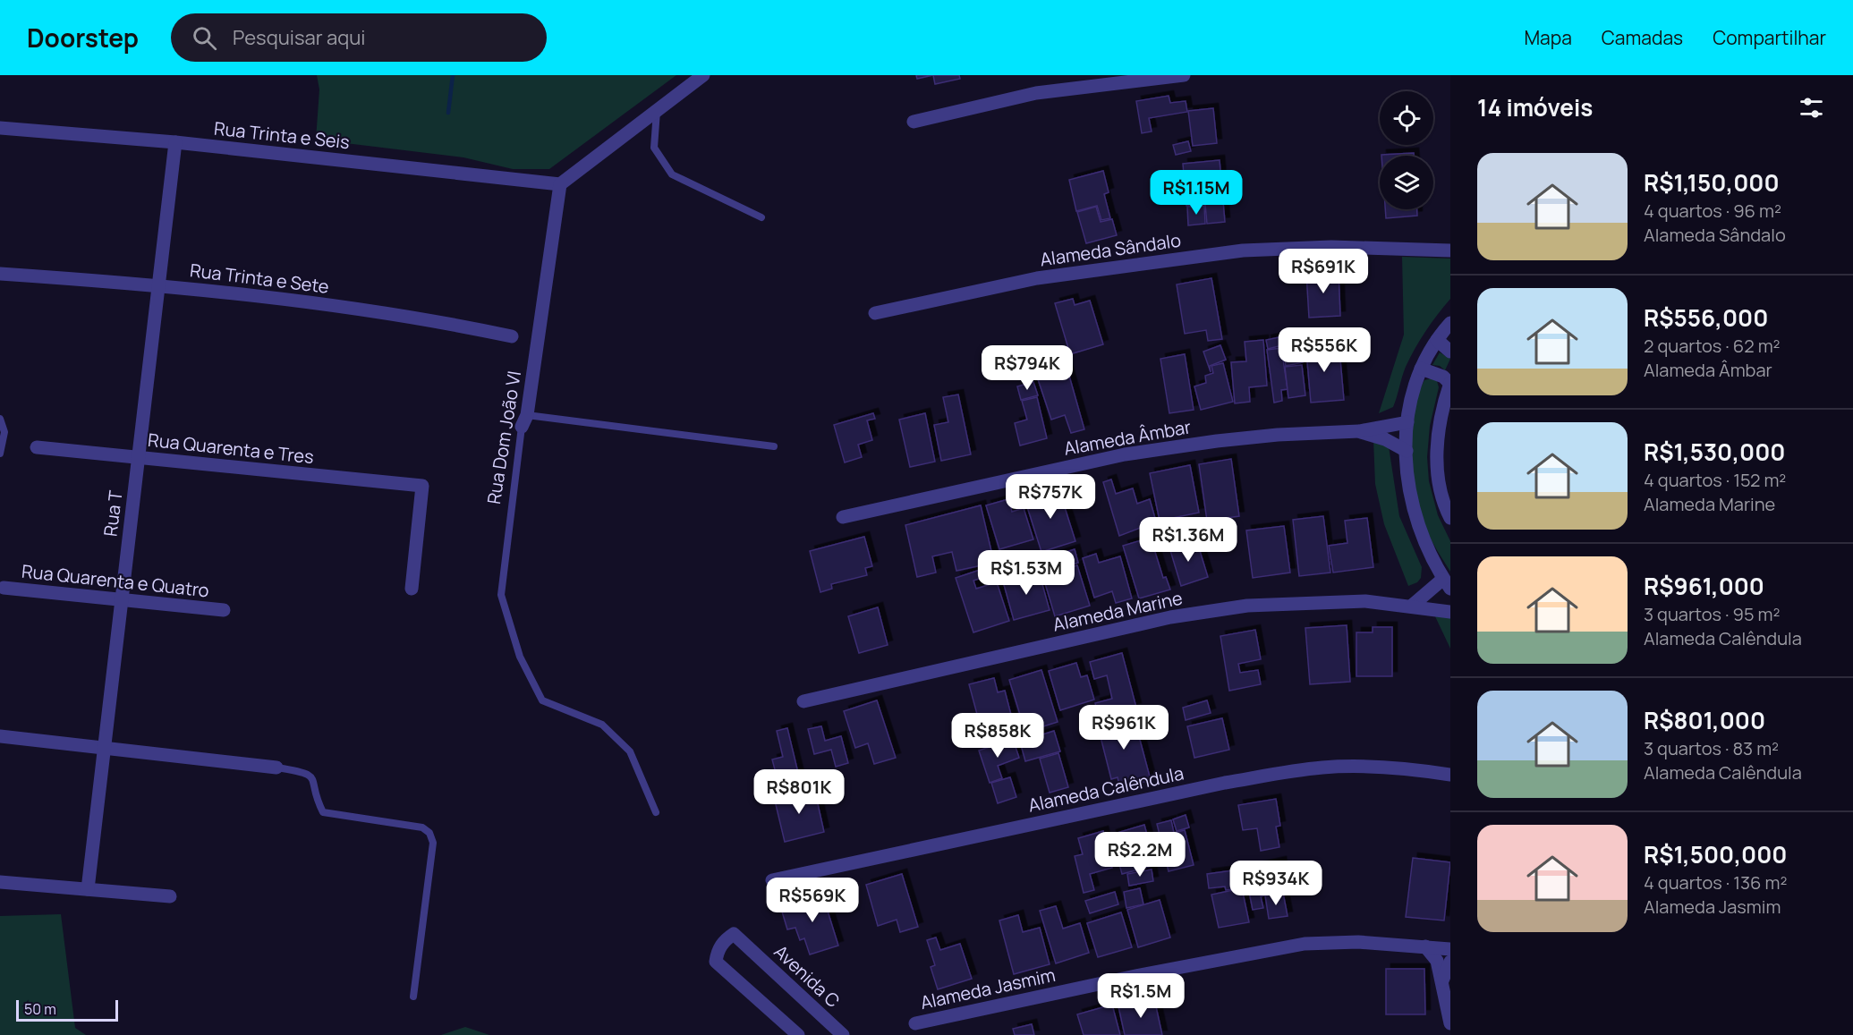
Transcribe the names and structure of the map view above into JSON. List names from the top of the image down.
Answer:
{
  "streets": {
    "street": [
      "Rua Trinta e Seis",
      "Alameda Sândalo",
      "Rua Trinta e Sete",
      "Rua Dom João VI",
      "Alameda Âmbar",
      "Rua Quarenta e Tres",
      "Rua T",
      "Rua Quarenta e Quatro",
      "Alameda Marine",
      "Alameda Calêndula",
      "Avenida C",
      "Alameda Jasmim"
    ]
  },
  "crossings": [
    ["Rua Trinta e Seis", "Rua Dom João VI"],
    ["Rua Trinta e Seis", "Rua T"],
    ["Rua Trinta e Sete", "Rua T"],
    ["Rua Quarenta e Tres", "Rua T"],
    ["Rua T", "Rua Quarenta e Quatro"]
  ],
  "scale_bar": "50 m",
  "page": {
    "header": "Doorstep",
    "search": "Pesquisar aqui",
    "nav": ["Mapa", "Camadas", "Compartilhar"],
    "heading": "14 imóveis",
    "list": [
      {
        "name": "R$1,150,000",
        "note": "4 quartos · 96 m² · Alameda Sândalo"
      },
      {
        "name": "R$556,000",
        "note": "2 quartos · 62 m² · Alameda Âmbar"
      },
      {
        "name": "R$1,530,000",
        "note": "4 quartos · 152 m² · Alameda Marine"
      },
      {
        "name": "R$961,000",
        "note": "3 quartos · 95 m² · Alameda Calêndula"
      },
      {
        "name": "R$801,000",
        "note": "3 quartos · 83 m² · Alameda Calêndula"
      },
      {
        "name": "R$1,500,000",
        "note": "4 quartos · 136 m² · Alameda Jasmim"
      }
    ],
    "price": [
      "R$1.15M",
      "R$691K",
      "R$556K",
      "R$794K",
      "R$757K",
      "R$1.36M",
      "R$1.53M",
      "R$961K",
      "R$858K",
      "R$801K",
      "R$2.2M",
      "R$934K",
      "R$569K",
      "R$1.5M"
    ],
    "scale": "50 m"
  }
}
